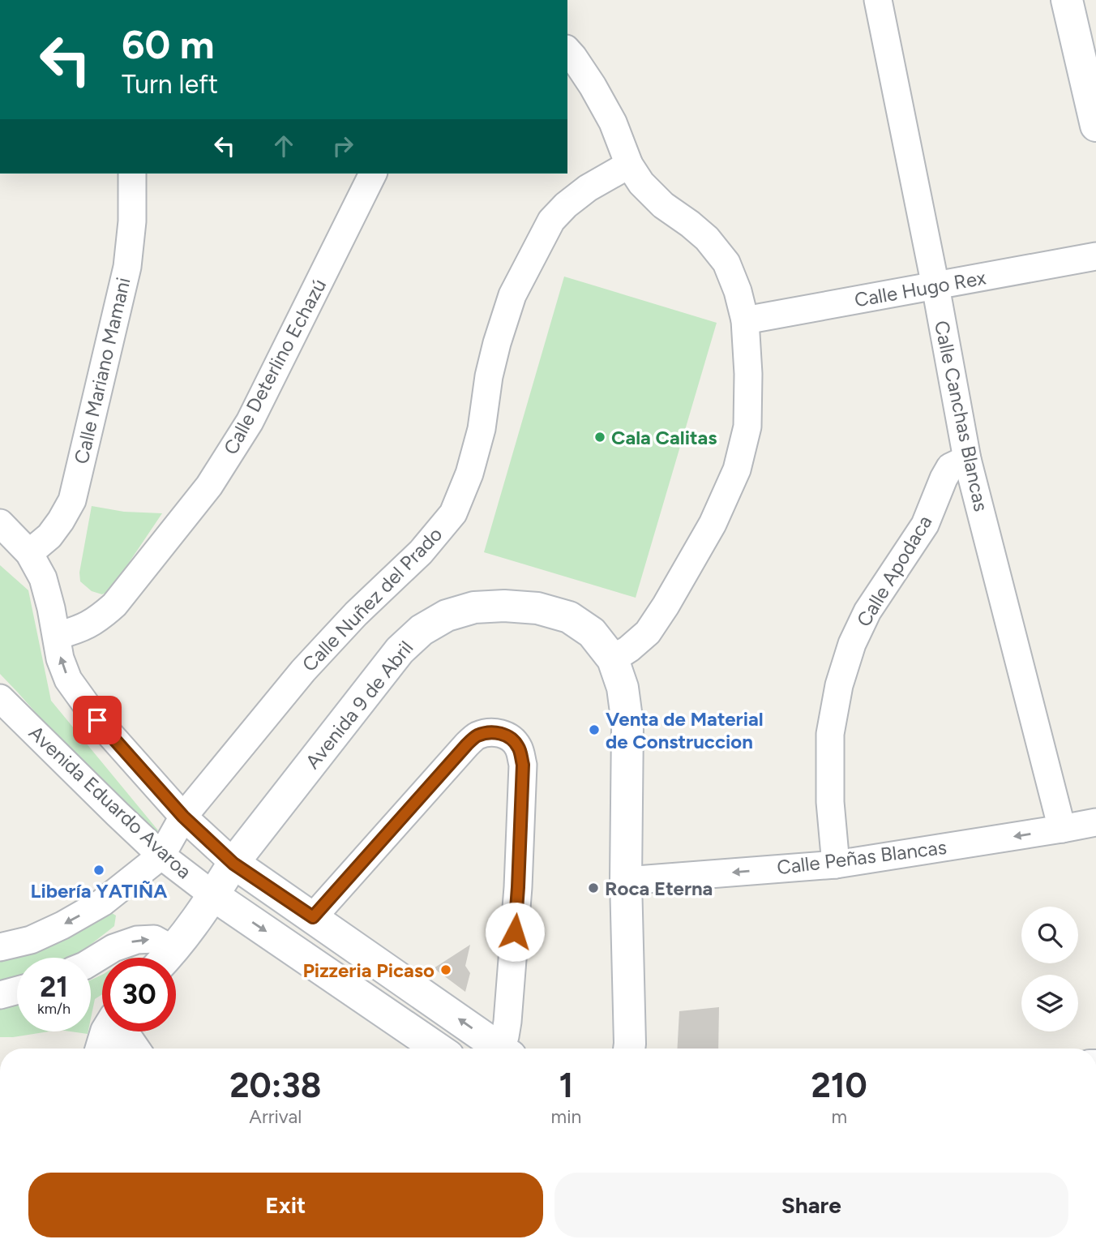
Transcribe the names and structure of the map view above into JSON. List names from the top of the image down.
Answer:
{
  "streets": {
    "main road": ["Avenida 9 de Abril", "Avenida Eduardo Avaroa"],
    "street": [
      "Calle Hugo Rex",
      "Calle Deterlino Echazú",
      "Calle Mariano Mamani",
      "Calle Canchas Blancas",
      "Calle Apodaca",
      "Calle Nuñez del Prado",
      "Calle Peñas Blancas"
    ]
  },
  "crossings": [
    ["Calle Hugo Rex", "Calle Canchas Blancas"],
    ["Calle Deterlino Echazú", "Avenida Eduardo Avaroa"],
    ["Calle Mariano Mamani", "Avenida Eduardo Avaroa"],
    ["Calle Canchas Blancas", "Calle Apodaca"],
    ["Calle Canchas Blancas", "Calle Peñas Blancas"],
    ["Calle Apodaca", "Calle Peñas Blancas"],
    ["Calle Nuñez del Prado", "Avenida Eduardo Avaroa"],
    ["Avenida 9 de Abril", "Avenida Eduardo Avaroa"],
    ["Avenida 9 de Abril", "Calle Peñas Blancas"]
  ],
  "one_way": ["Calle Peñas Blancas"],
  "places": [
    "Cala Calitas",
    "Venta de Material de Construccion",
    "Libería YATIÑA",
    "Roca Eterna",
    "Pizzeria Picaso"
  ],
  "page": {
    "turn": ["60 m", "Turn left"],
    "speed": "21 km/h",
    "limit": "30",
    "eta": [
      "20:38",
      "Arrival",
      "1",
      "min",
      "210",
      "m"
    ],
    "buttons": ["Exit", "Share"]
  }
}
